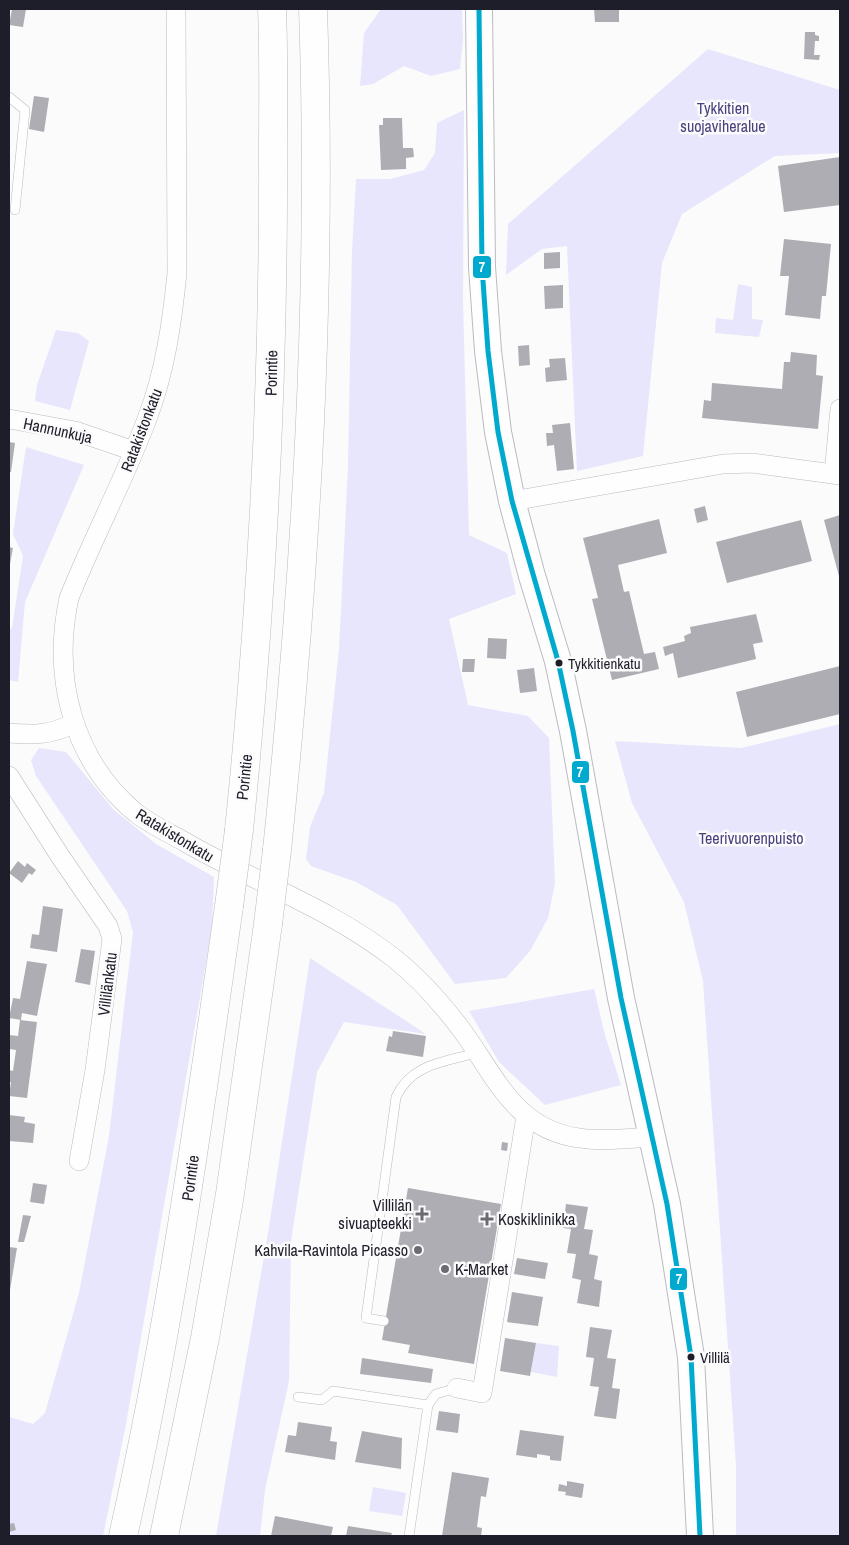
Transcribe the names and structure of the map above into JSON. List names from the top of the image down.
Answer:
{
  "streets": {
    "highway": ["Porintie"],
    "street": ["Hannunkuja", "Ratakistonkatu", "Villilänkatu"]
  },
  "crossings": [
    ["Hannunkuja", "Ratakistonkatu"]
  ],
  "parks": ["Tykkitien suojaviheralue", "Teerivuorenpuisto"],
  "places": {
    "other": [
      "Tykkitienkatu",
      "Kahvila-Ravintola Picasso",
      "K-Market",
      "Villilä"
    ],
    "health": ["Villilän sivuapteekki", "Koskiklinikka"]
  },
  "lines": ["transit line 7"]
}
